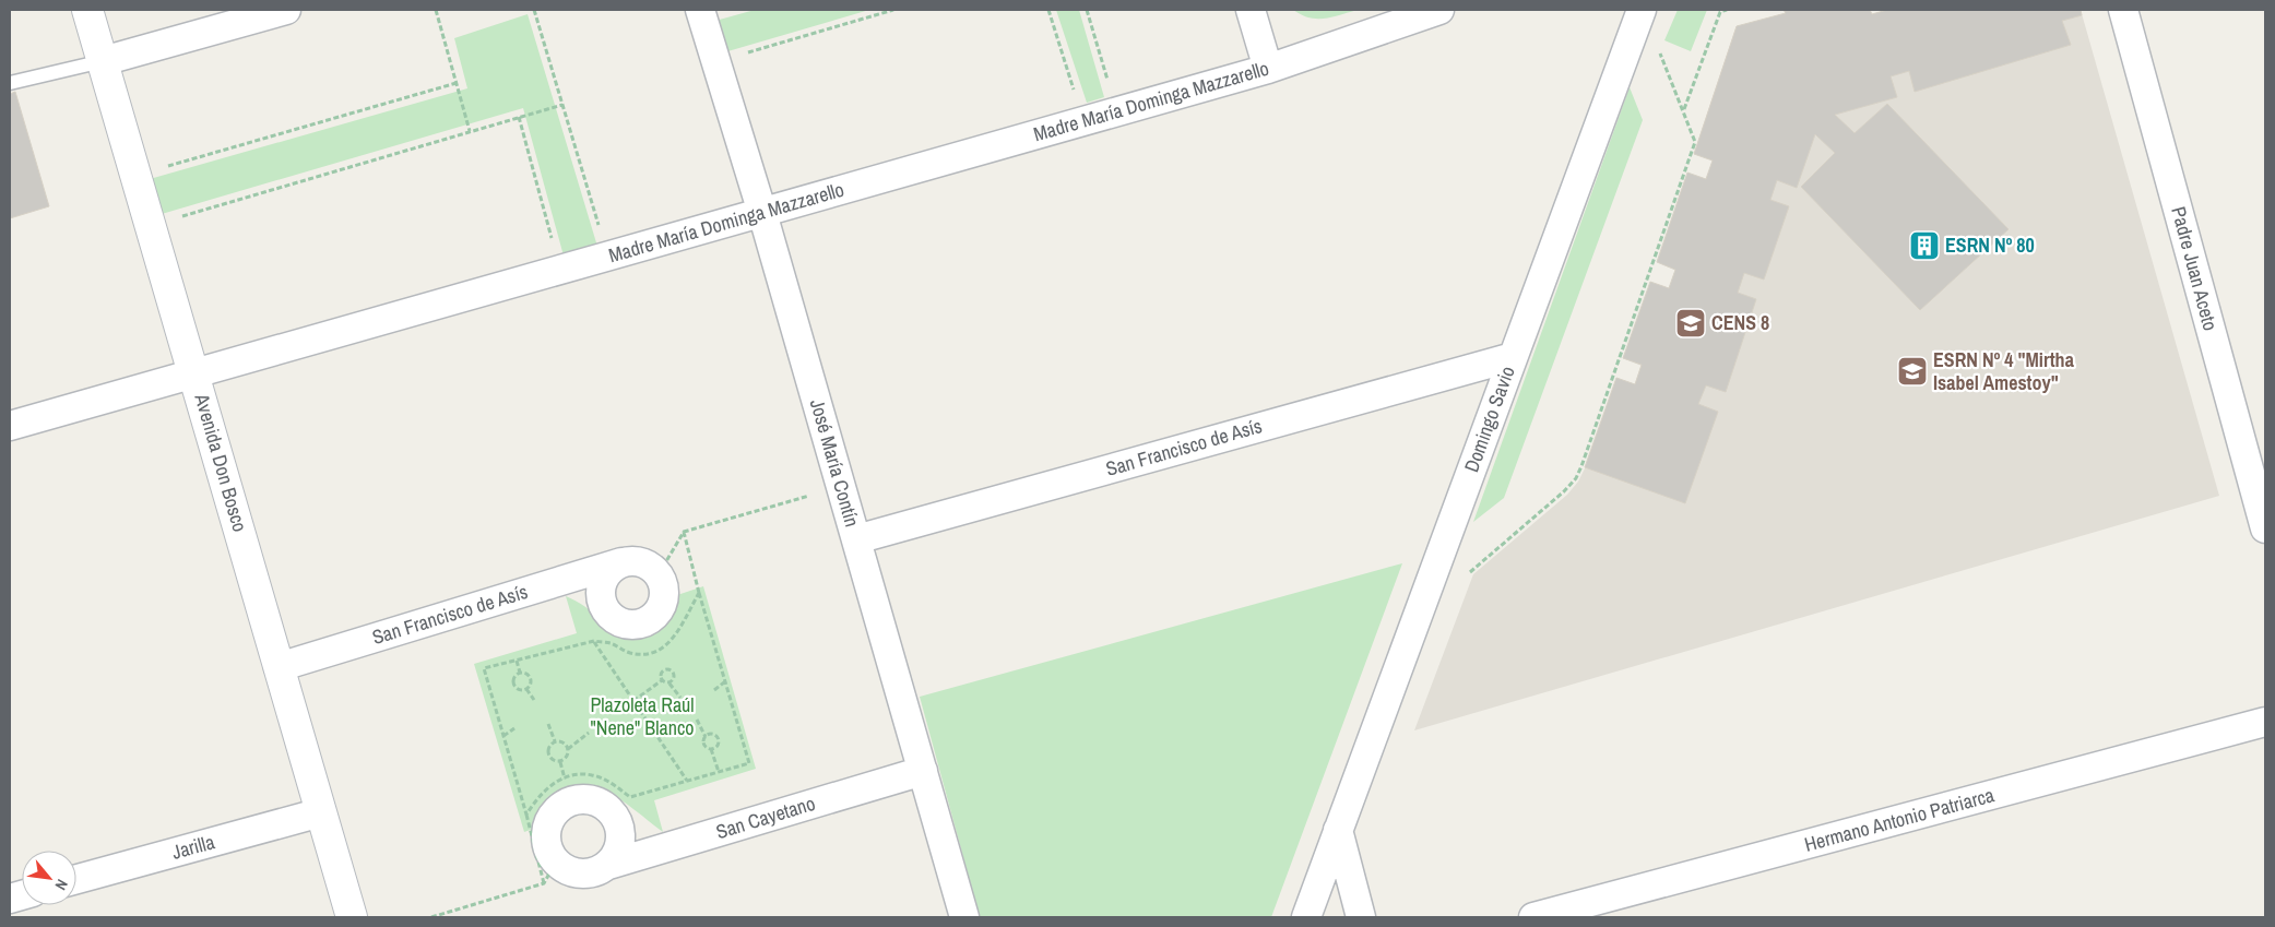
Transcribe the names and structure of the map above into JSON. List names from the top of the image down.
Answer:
{
  "streets": {
    "main road": ["Avenida Don Bosco"],
    "street": [
      "Madre María Dominga Mazzarello",
      "Padre Juan Aceto",
      "Domingo Savio",
      "San Francisco de Asís",
      "José María Contín",
      "San Cayetano",
      "Hermano Antonio Patriarca",
      "Jarilla"
    ]
  },
  "crossings": [
    ["Madre María Dominga Mazzarello", "Avenida Don Bosco"],
    ["Madre María Dominga Mazzarello", "José María Contín"],
    ["Domingo Savio", "San Francisco de Asís"],
    ["San Francisco de Asís", "Avenida Don Bosco"],
    ["San Francisco de Asís", "José María Contín"],
    ["Avenida Don Bosco", "Jarilla"],
    ["José María Contín", "San Cayetano"]
  ],
  "parks": ["Plazoleta Raúl \"Nene\" Blanco"],
  "places": {
    "building": ["ESRN Nº 80"],
    "school or university": ["CENS 8", "ESRN Nº 4 \"Mirtha Isabel Amestoy\""]
  },
  "north": "bottom right"
}
